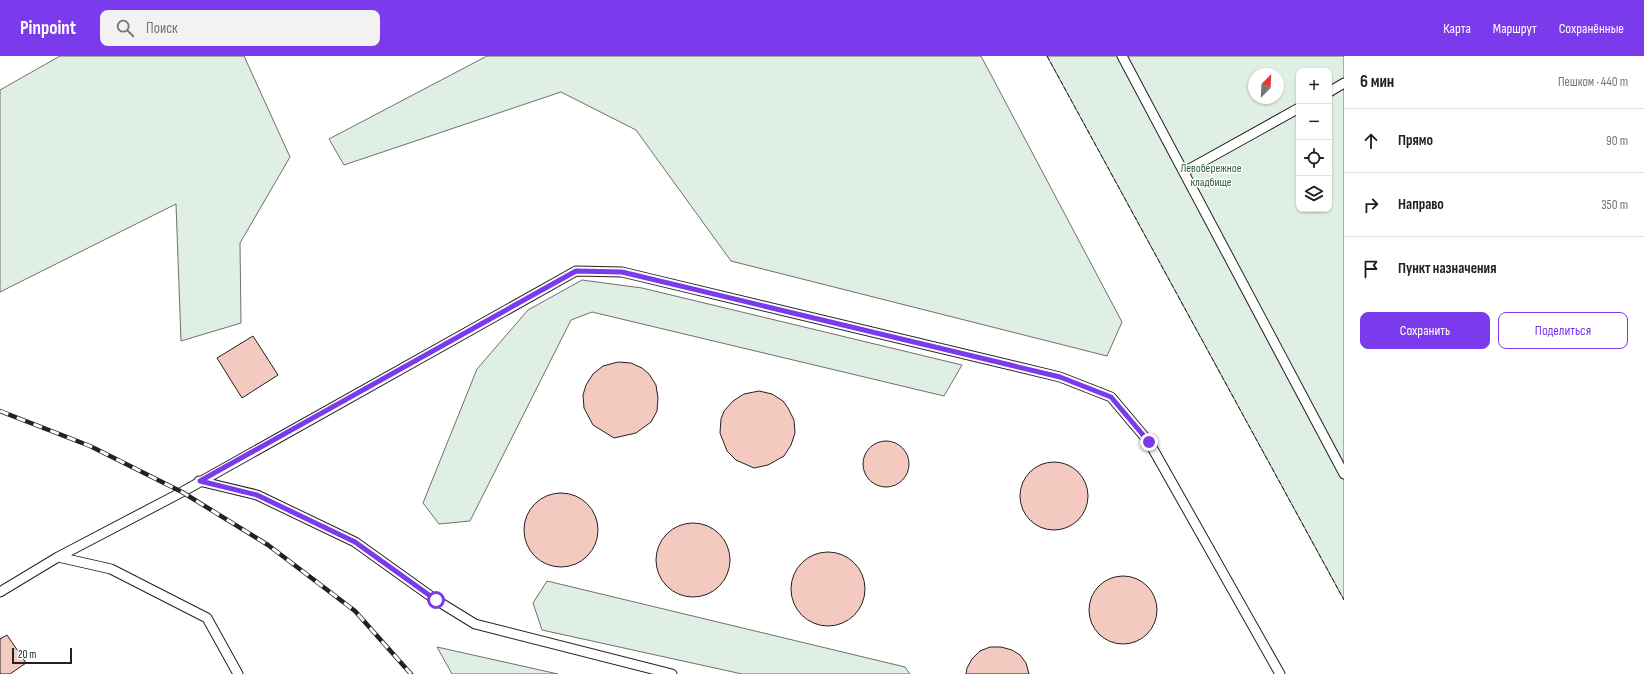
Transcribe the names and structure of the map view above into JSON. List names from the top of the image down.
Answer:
{
  "parks": ["Левобережное кладбище"],
  "scale_bar": "20 m",
  "north": "top right",
  "page": {
    "header": "Pinpoint",
    "search": "Поиск",
    "nav": ["Карта", "Маршрут", "Сохранённые"],
    "heading": ["6 мин", "Пешком · 440 m"],
    "map_buttons": ["+", "−"],
    "list": [
      ["Прямо", "90 m"],
      ["Направо", "350 m"],
      "Пункт назначения"
    ],
    "buttons": ["Сохранить", "Поделиться"],
    "scale": "20 m"
  }
}
